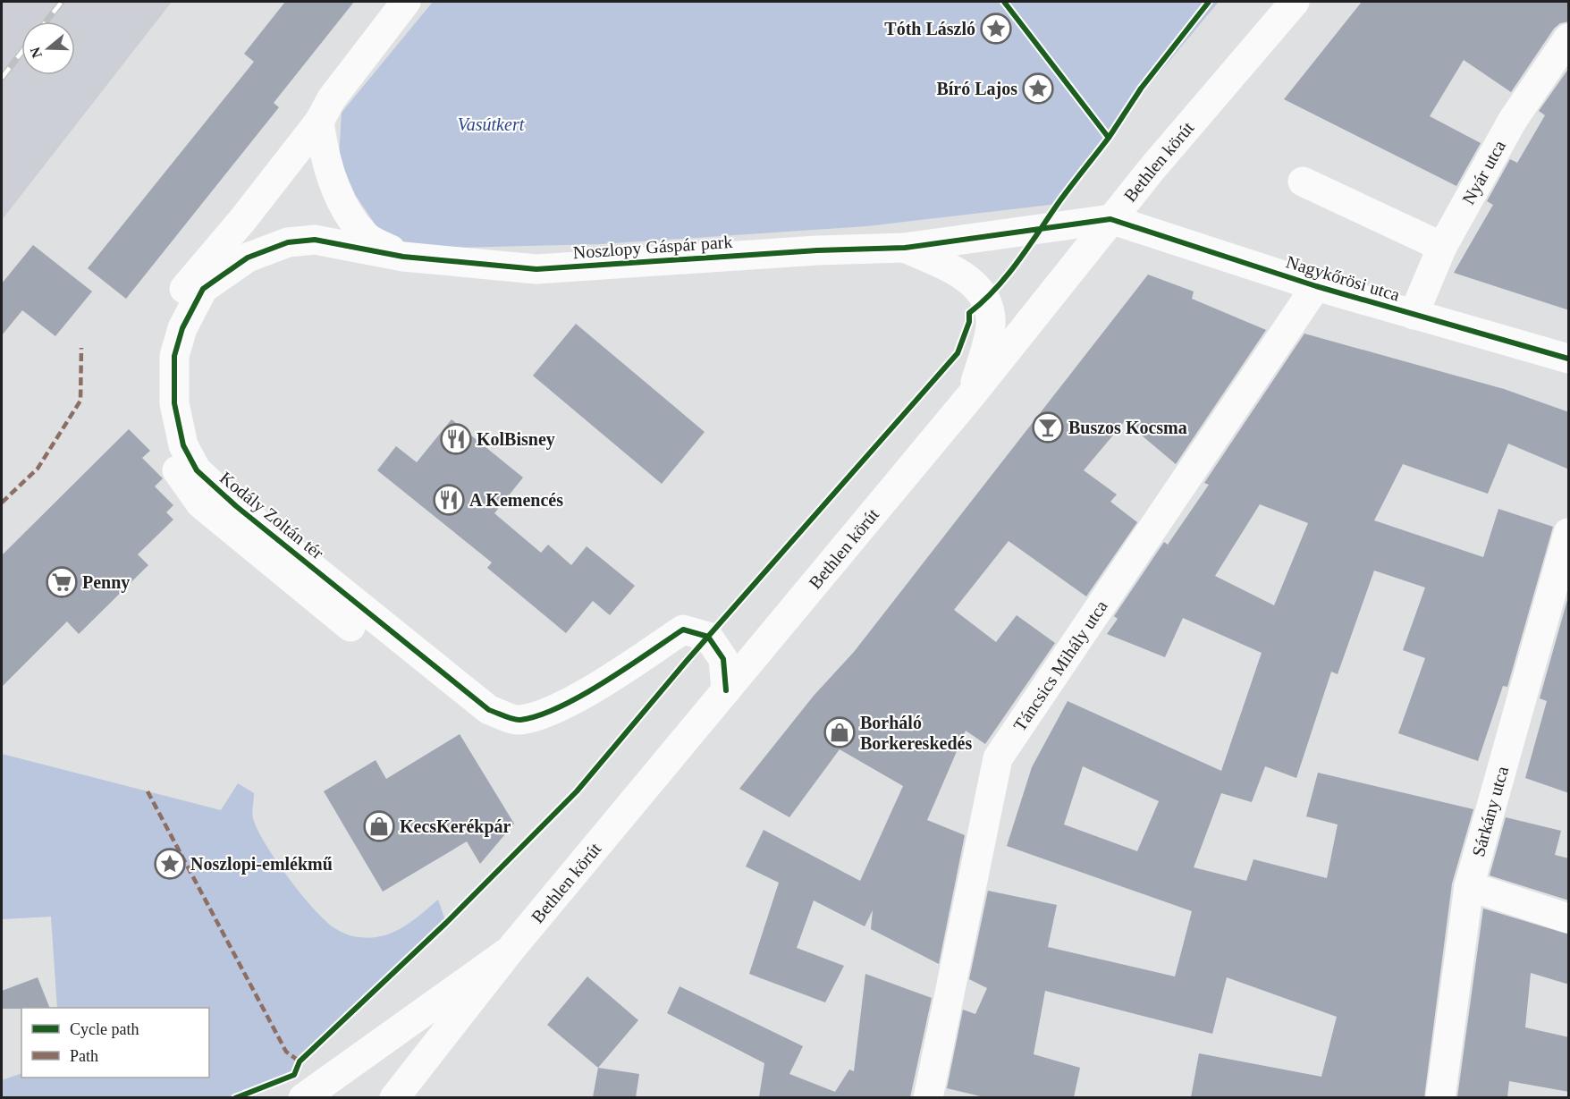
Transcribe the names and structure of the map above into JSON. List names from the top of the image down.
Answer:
{
  "streets": {
    "street": [
      "Bethlen körút",
      "Nyár utca",
      "Noszlopy Gáspár park",
      "Nagykőrösi utca",
      "Kodály Zoltán tér",
      "Táncsics Mihály utca",
      "Sárkány utca"
    ]
  },
  "crossings": [
    ["Bethlen körút", "Noszlopy Gáspár park"],
    ["Bethlen körút", "Nagykőrösi utca"],
    ["Bethlen körút", "Kodály Zoltán tér"],
    ["Nyár utca", "Nagykőrösi utca"],
    ["Noszlopy Gáspár park", "Nagykőrösi utca"],
    ["Noszlopy Gáspár park", "Kodály Zoltán tér"],
    ["Nagykőrösi utca", "Táncsics Mihály utca"]
  ],
  "parks": ["Vasútkert"],
  "places": {
    "place": ["Tóth László", "Bíró Lajos", "Noszlopi-emlékmű"],
    "bar": ["Buszos Kocsma"],
    "restaurant": ["KolBisney", "A Kemencés"],
    "supermarket": ["Penny"],
    "shop": ["Borháló Borkereskedés", "KecsKerékpár"]
  },
  "legend": ["Cycle path", "Path"],
  "north": "left"
}
